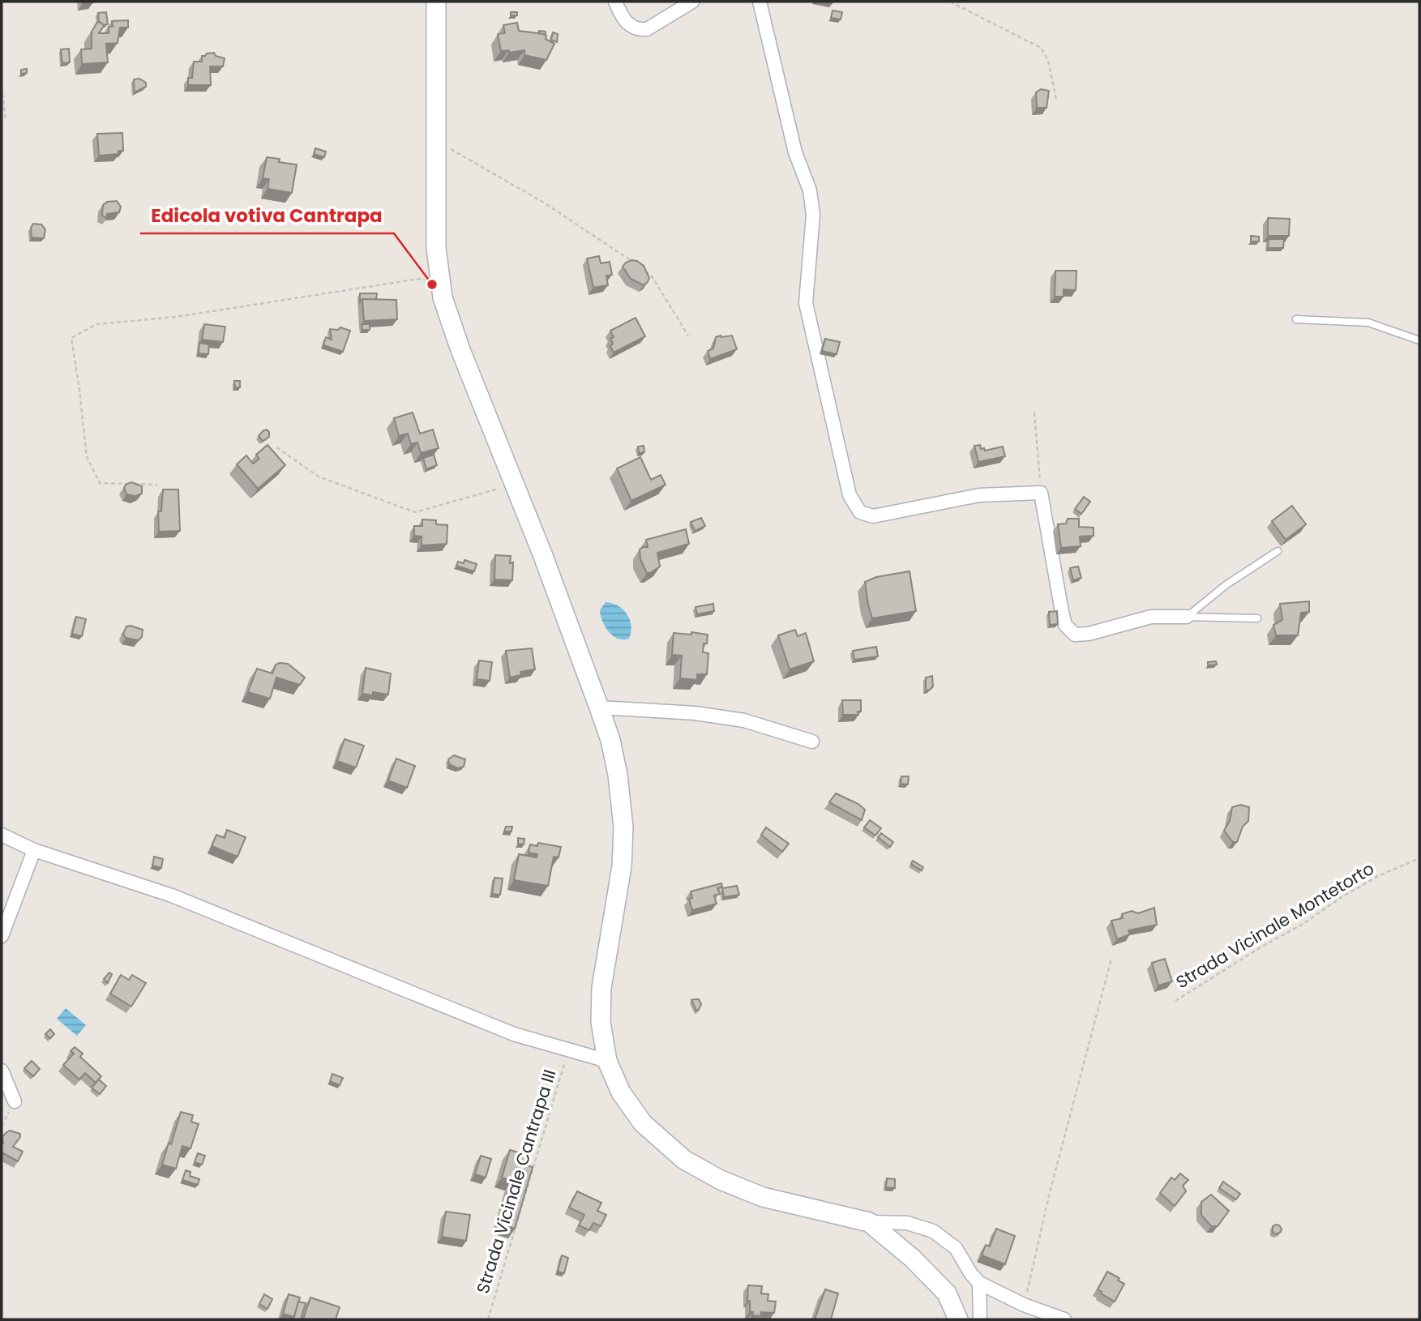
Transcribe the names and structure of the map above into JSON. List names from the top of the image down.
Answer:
{
  "streets": {
    "path": ["Strada Vicinale Montetorto", "Strada Vicinale Cantrapa III"]
  },
  "places": ["Edicola votiva Cantrapa"]
}
